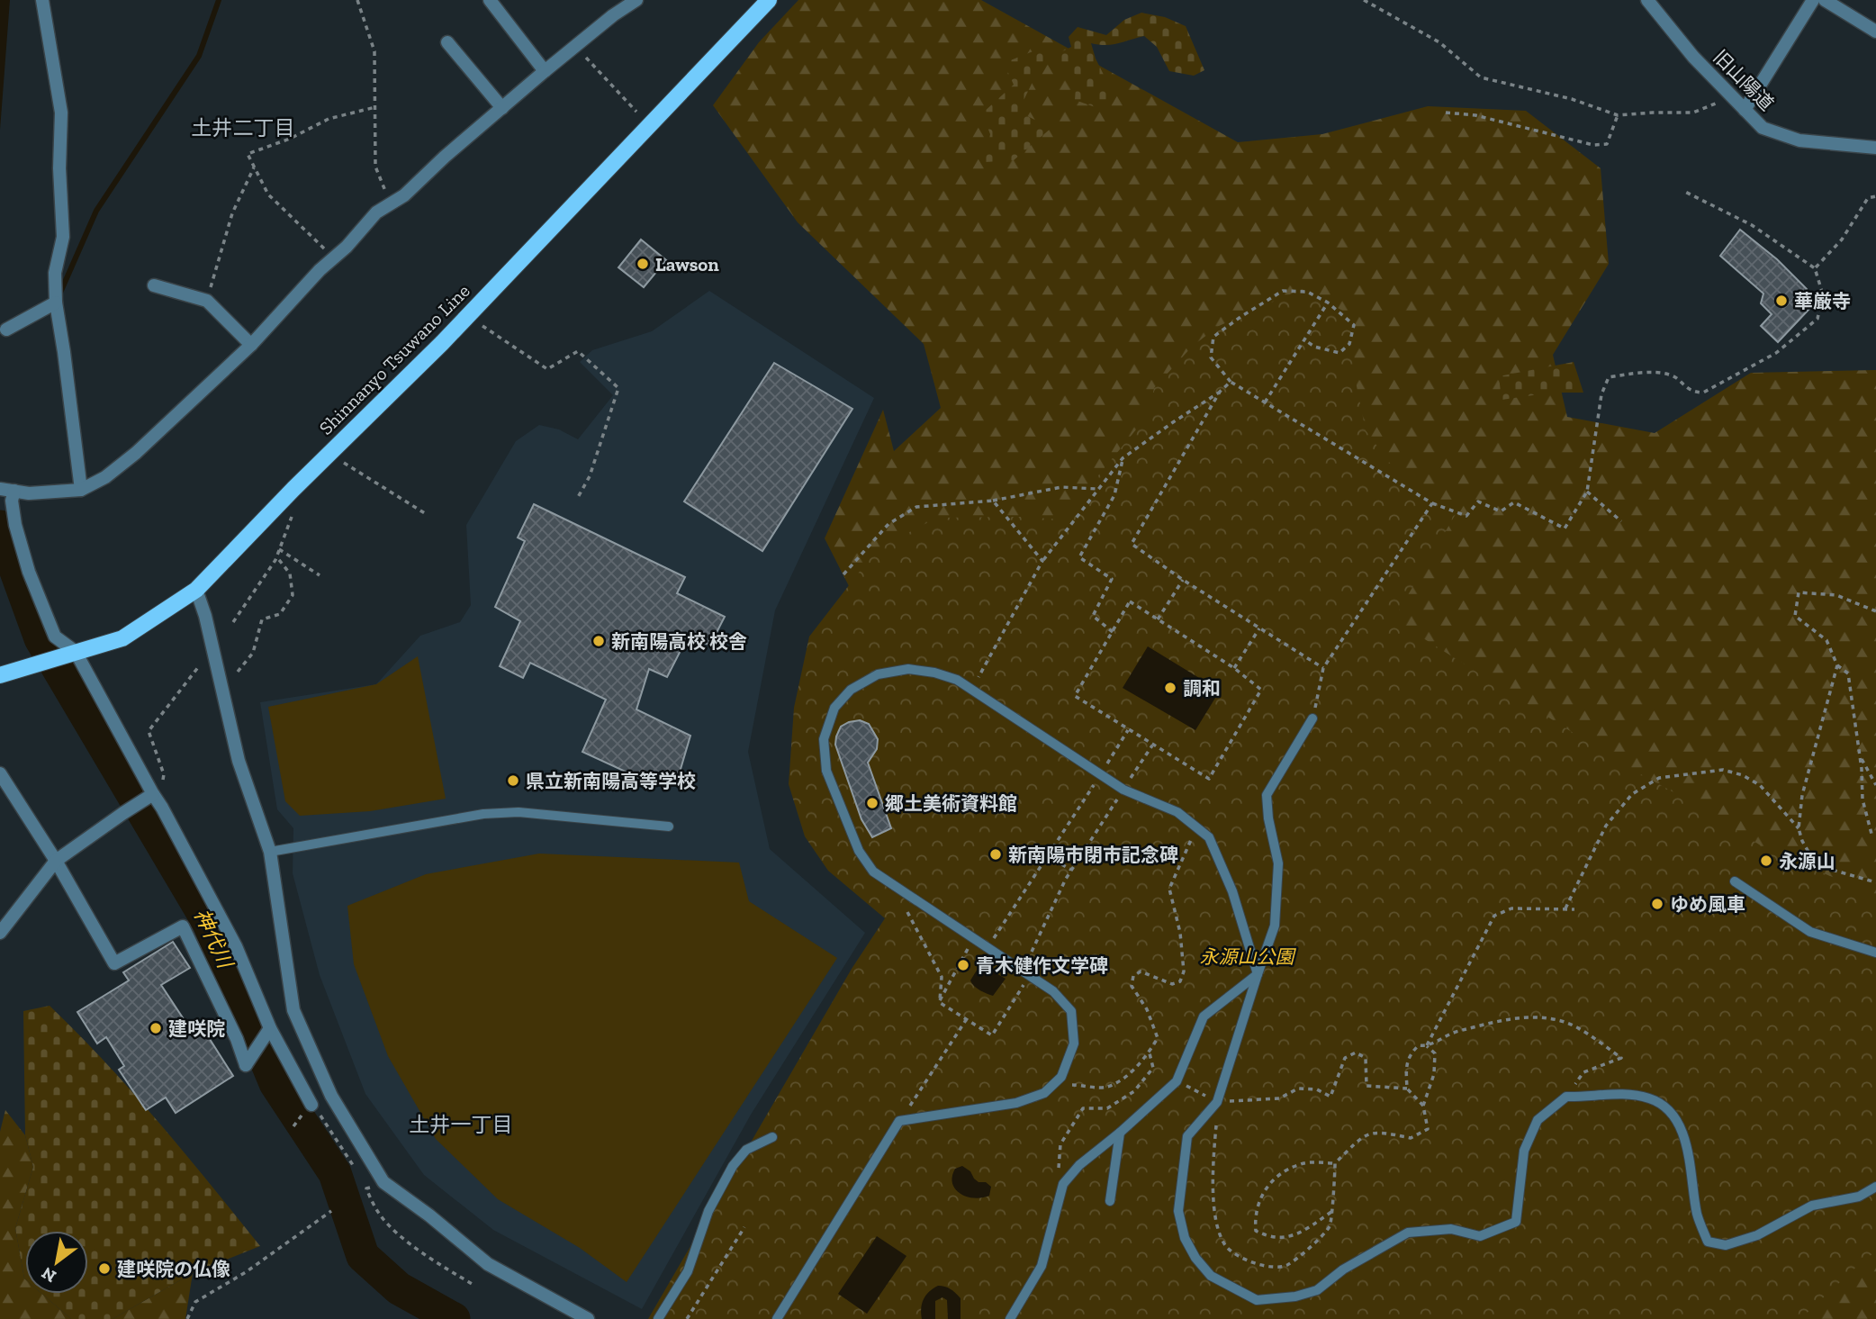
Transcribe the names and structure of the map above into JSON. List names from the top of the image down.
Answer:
{
  "streets": {
    "main road": ["Shinnanyo Tsuwano Line"],
    "street": ["旧山陽道"]
  },
  "districts": ["土井二丁目", "土井一丁目"],
  "water": ["神代川"],
  "parks": ["永源山公園"],
  "places": [
    "Lawson",
    "華厳寺",
    "新南陽高校 校舎",
    "調和",
    "県立新南陽高等学校",
    "郷土美術資料館",
    "新南陽市閉市記念碑",
    "永源山",
    "ゆめ風車",
    "青木健作文学碑",
    "建咲院",
    "建咲院の仏像"
  ],
  "north": "bottom left"
}
